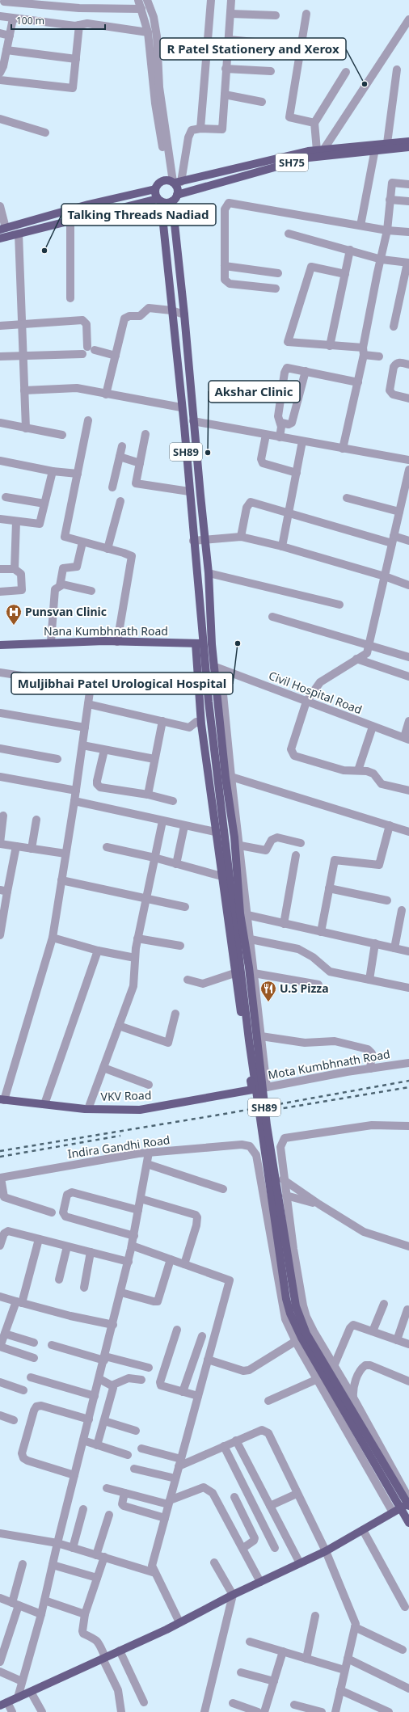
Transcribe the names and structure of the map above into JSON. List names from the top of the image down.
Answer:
{
  "streets": {
    "main road": [
      "SH75",
      "SH89",
      "Nana Kumbhnath Road",
      "VKV Road"
    ],
    "street": ["Civil Hospital Road", "Mota Kumbhnath Road", "Indira Gandhi Road"]
  },
  "crossings": [
    ["SH75", "SH89"],
    ["SH89", "Nana Kumbhnath Road"],
    ["SH89", "Civil Hospital Road"],
    ["Mota Kumbhnath Road", "VKV Road"]
  ],
  "places": {
    "other": [
      "R Patel Stationery and Xerox",
      "Talking Threads Nadiad",
      "Akshar Clinic",
      "Muljibhai Patel Urological Hospital"
    ],
    "hospital": ["Punsvan Clinic"],
    "restaurant": ["U.S Pizza"]
  },
  "scale_bar": "100 m"
}
